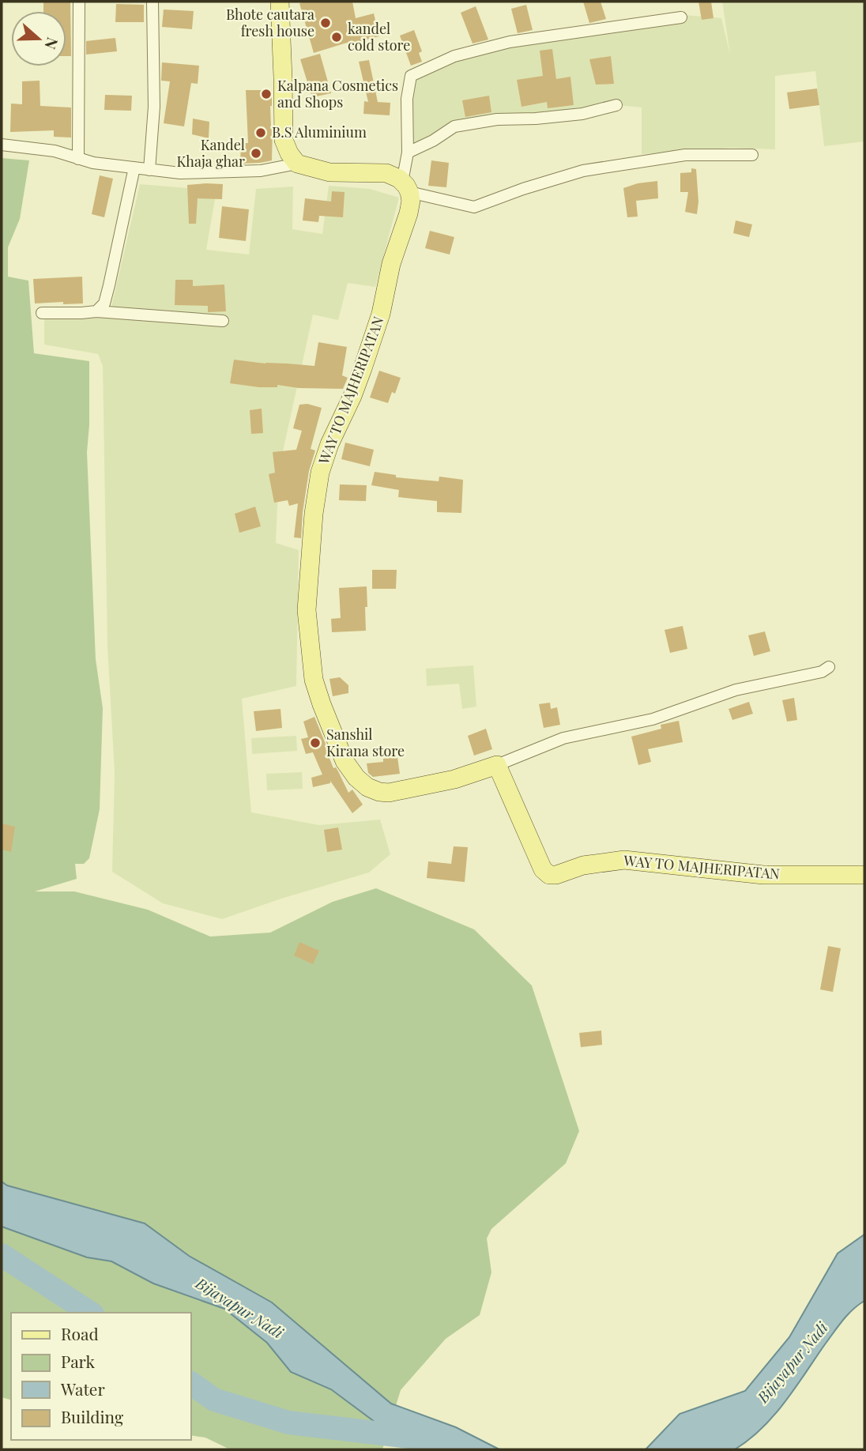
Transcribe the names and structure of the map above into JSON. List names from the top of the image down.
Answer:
{
  "streets": {
    "main road": ["WAY TO MAJHERIPATAN"]
  },
  "water": ["Bijayapur Nadi"],
  "places": [
    "Bhote cautara fresh house",
    "kandel cold store",
    "Kalpana Cosmetics and Shops",
    "B.S Aluminium",
    "Kandel Khaja ghar",
    "Sanshil Kirana store"
  ],
  "legend": [
    "Road",
    "Park",
    "Water",
    "Building"
  ],
  "north": "right"
}
